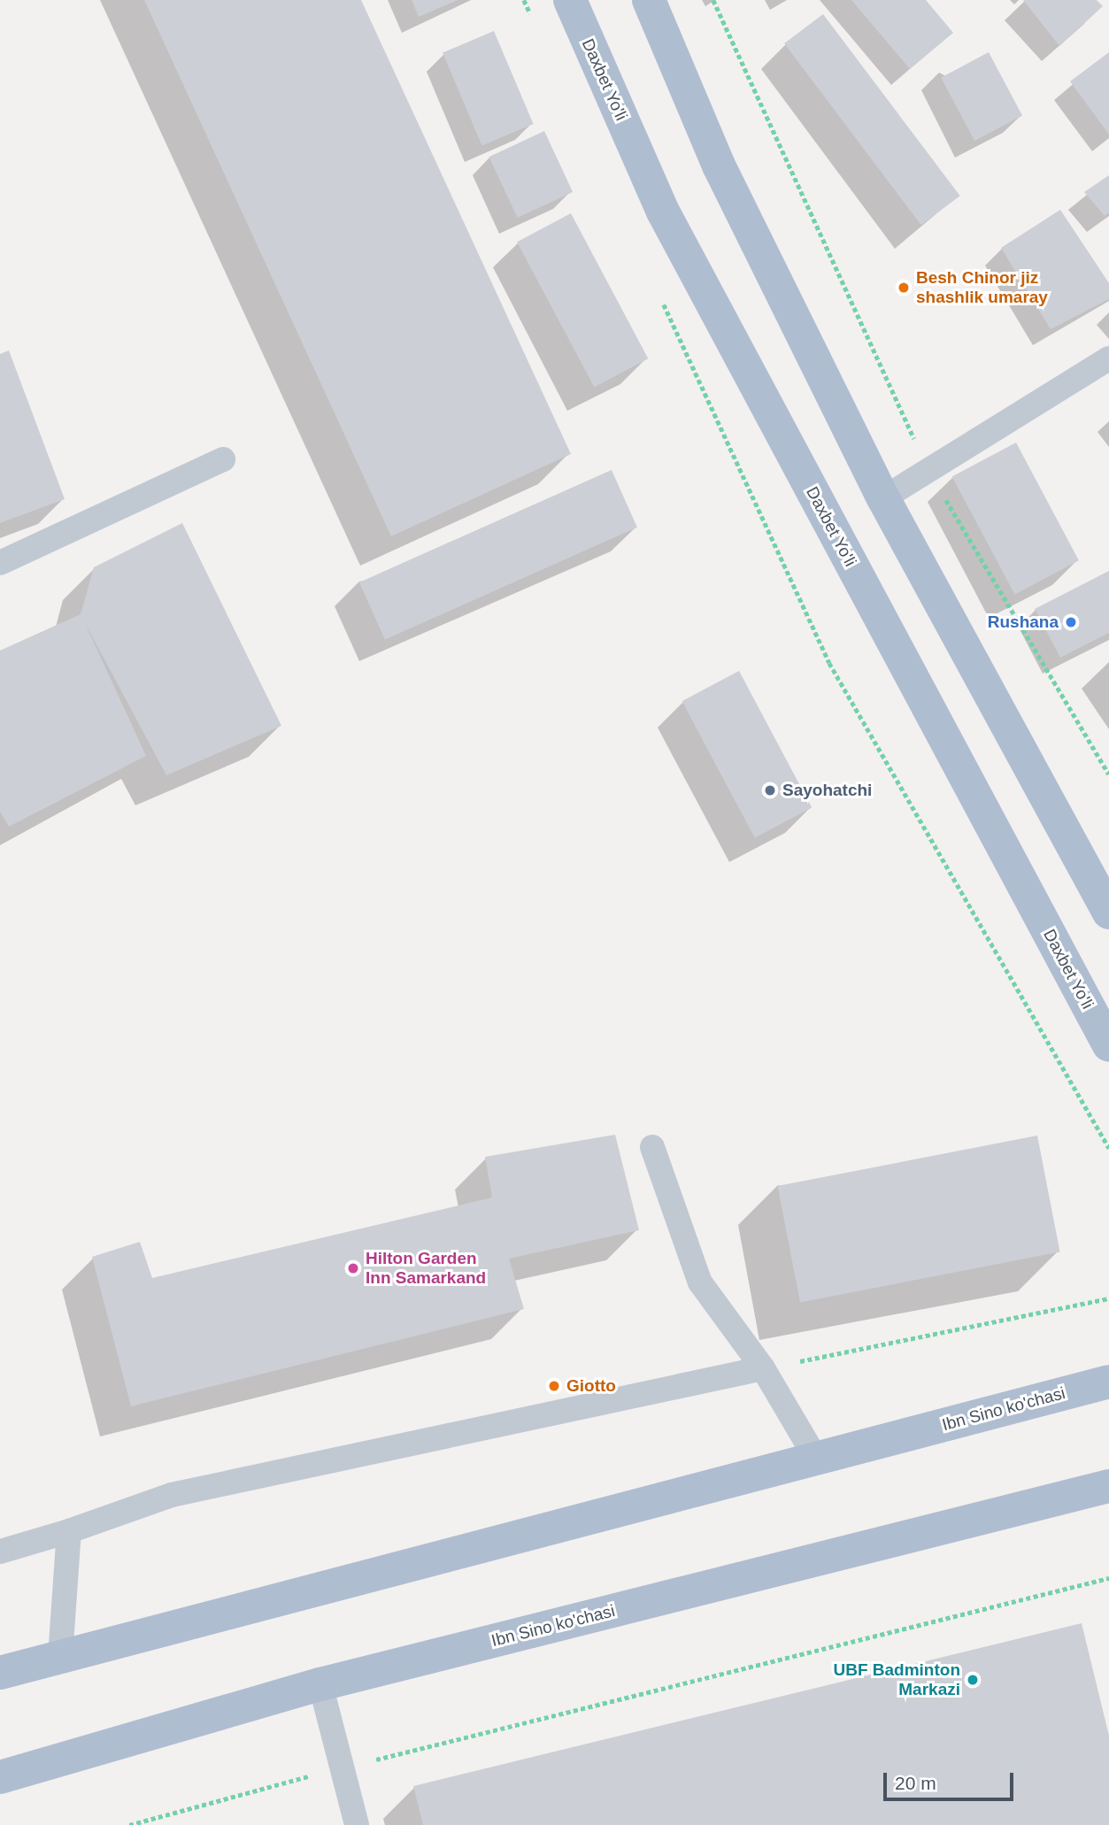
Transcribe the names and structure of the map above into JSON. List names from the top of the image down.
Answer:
{
  "streets": {
    "main road": ["Daxbet Yo'li", "Ibn Sino ko'chasi"]
  },
  "places": [
    "Besh Chinor jiz shashlik umaray",
    "Rushana",
    "Sayohatchi",
    "Hilton Garden Inn Samarkand",
    "Giotto",
    "UBF Badminton Markazi"
  ],
  "scale_bar": "20 m"
}
